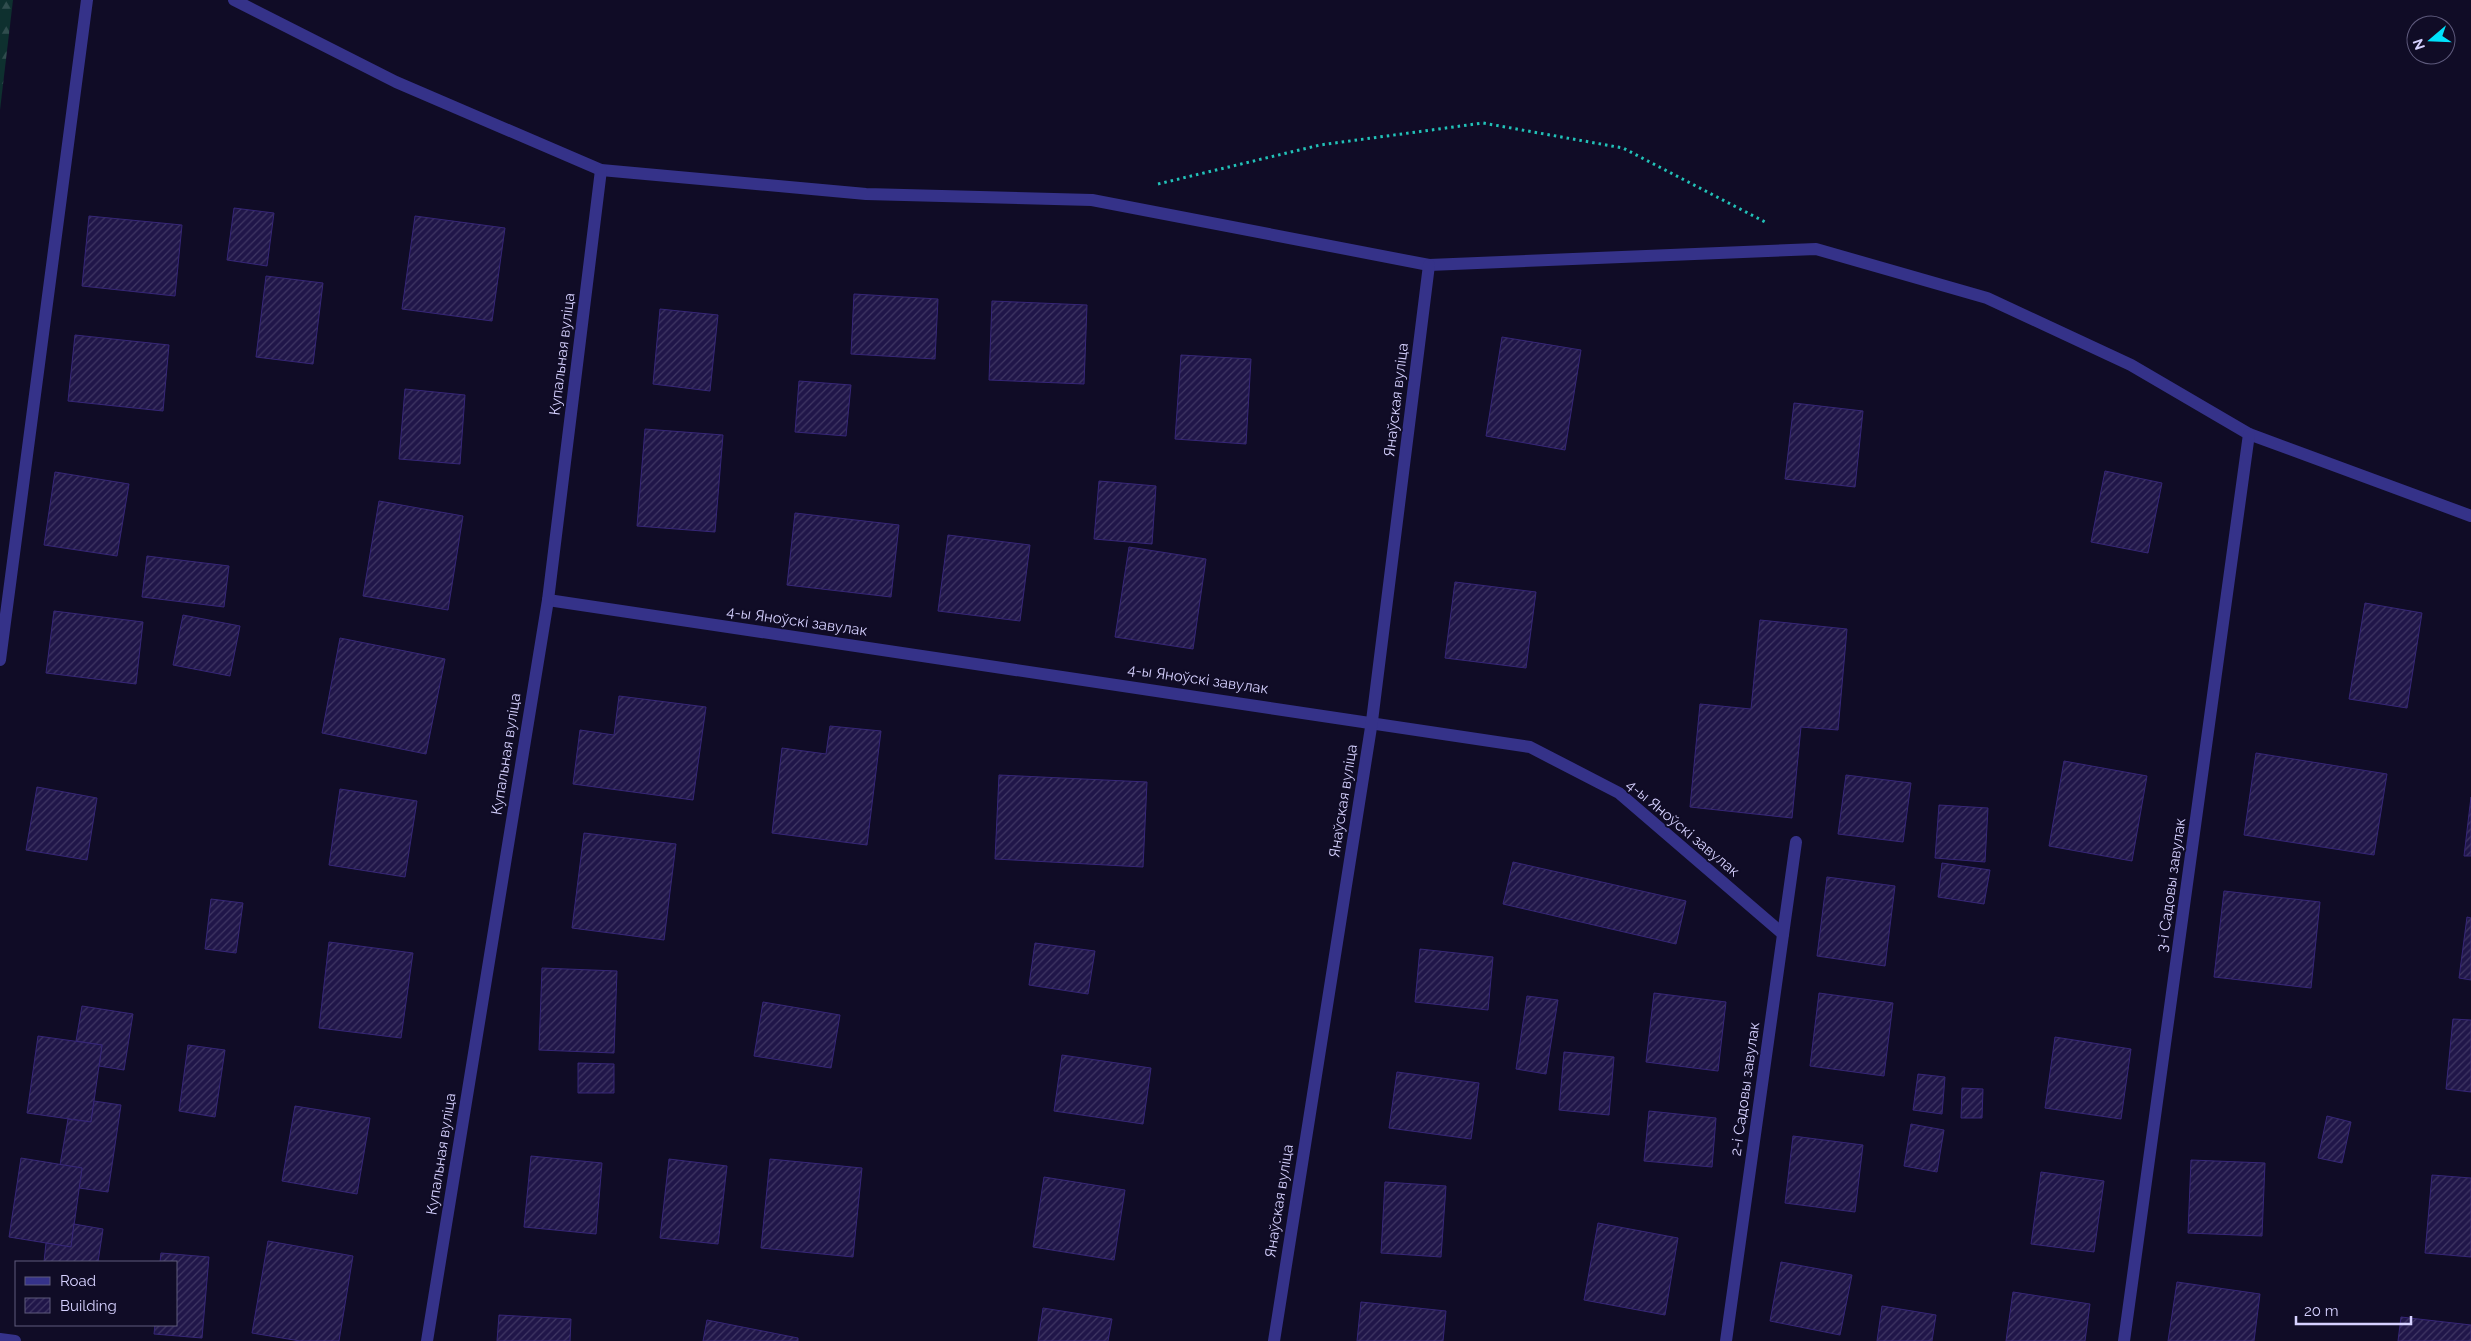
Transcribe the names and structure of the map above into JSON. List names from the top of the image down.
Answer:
{
  "streets": {
    "street": [
      "Купальная вуліца",
      "Янаўская вуліца",
      "4-ы Яноўскі завулак",
      "3-і Садовы завулак",
      "2-і Садовы завулак"
    ]
  },
  "crossings": [
    ["Купальная вуліца", "4-ы Яноўскі завулак"],
    ["Янаўская вуліца", "4-ы Яноўскі завулак"],
    ["4-ы Яноўскі завулак", "2-і Садовы завулак"]
  ],
  "legend": ["Road", "Building"],
  "scale_bar": "20 m",
  "north": "left"
}
